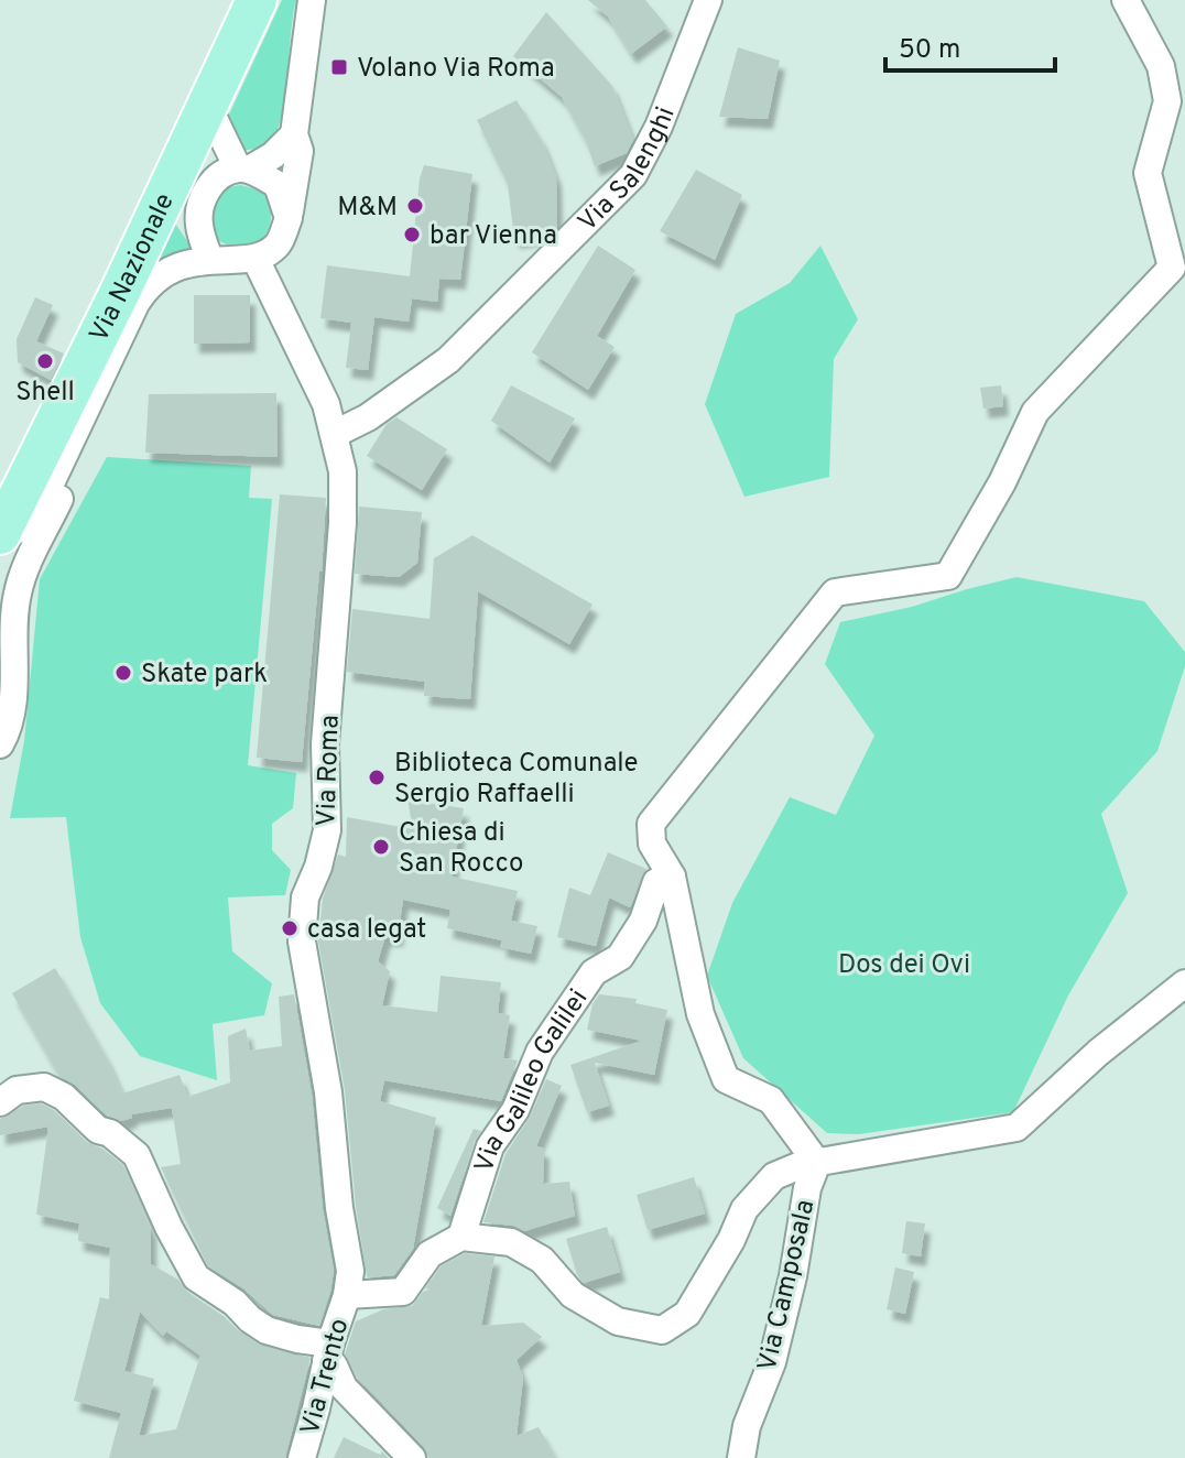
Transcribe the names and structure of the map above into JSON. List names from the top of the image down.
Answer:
{
  "streets": {
    "main road": ["Via Nazionale"],
    "street": [
      "Via Salenghi",
      "Via Roma",
      "Via Galileo Galilei",
      "Via Camposala",
      "Via Trento"
    ]
  },
  "crossings": [
    ["Via Salenghi", "Via Roma"],
    ["Via Roma", "Via Trento"]
  ],
  "parks": ["Dos dei Ovi"],
  "places": {
    "transit": ["Volano Via Roma"],
    "other": [
      "M&M",
      "bar Vienna",
      "Shell",
      "Skate park",
      "Biblioteca Comunale Sergio Raffaelli",
      "Chiesa di San Rocco",
      "casa legat"
    ]
  },
  "scale_bar": "50 m"
}
